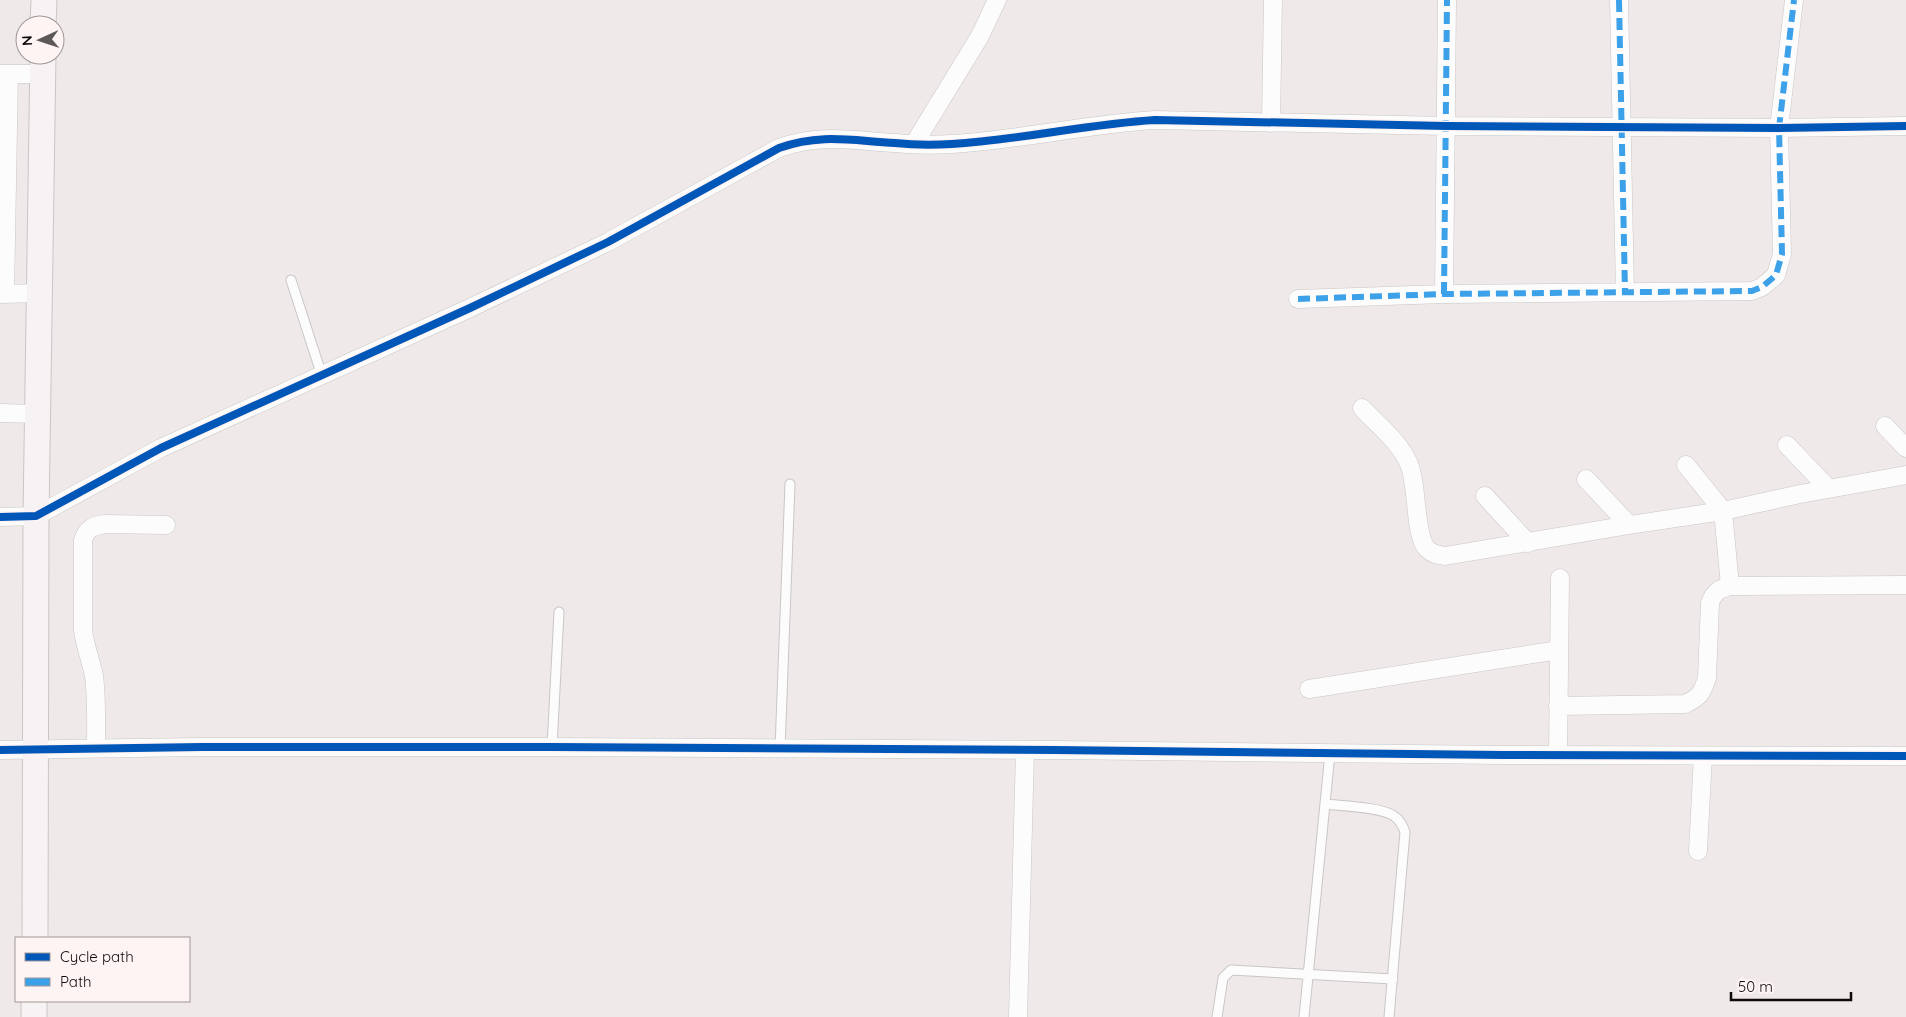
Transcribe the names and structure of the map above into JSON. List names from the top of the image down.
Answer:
{
  "legend": ["Cycle path", "Path"],
  "scale_bar": "50 m",
  "north": "left"
}
